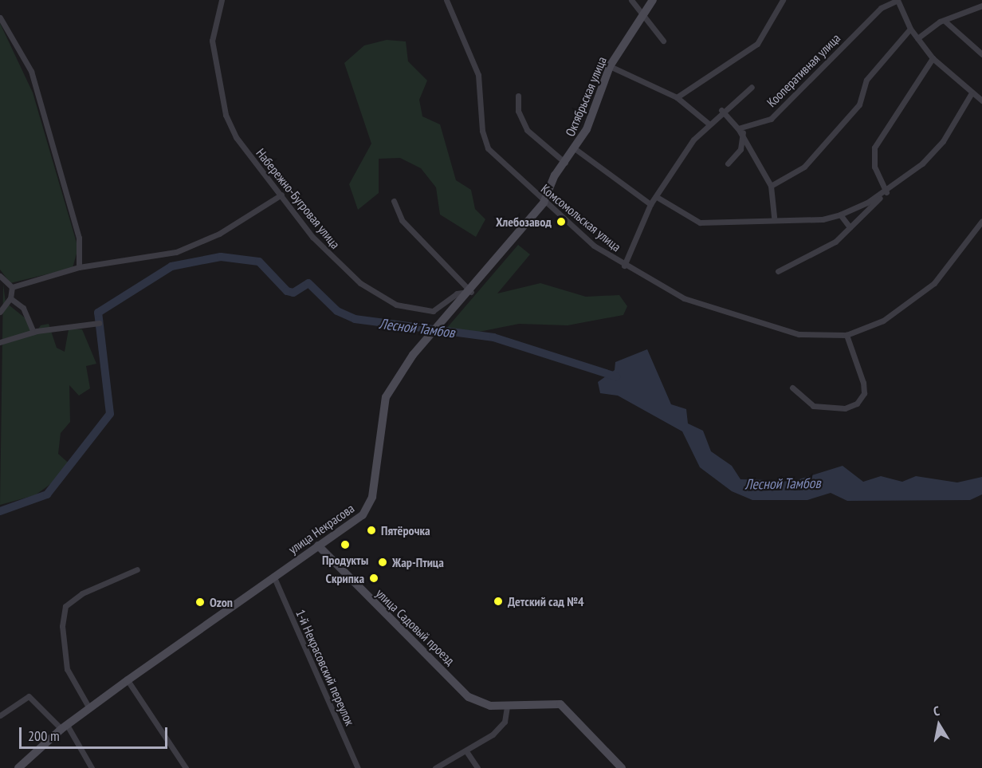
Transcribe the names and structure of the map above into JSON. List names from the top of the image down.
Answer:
{
  "streets": {
    "street": [
      "Кооперативная улица",
      "Октябрьская улица",
      "Набережно-Бугровая улица",
      "Комсомольская улица",
      "улица Некрасова",
      "улица Садовый проезд",
      "1-й Некрасовский переулок"
    ]
  },
  "crossings": [
    ["Кооперативная улица", "Комсомольская улица"],
    ["Октябрьская улица", "Комсомольская улица"],
    ["Октябрьская улица", "улица Некрасова"],
    ["Набережно-Бугровая улица", "улица Некрасова"],
    ["Комсомольская улица", "улица Некрасова"],
    ["улица Некрасова", "улица Садовый проезд"],
    ["улица Некрасова", "1-й Некрасовский переулок"]
  ],
  "water": ["Лесной Тамбов"],
  "places": [
    "Хлебозавод",
    "Пятёрочка",
    "Продукты",
    "Жар-Птица",
    "Скрипка",
    "Детский сад №4",
    "Ozon"
  ],
  "scale_bar": "200 m",
  "north": "top"
}
